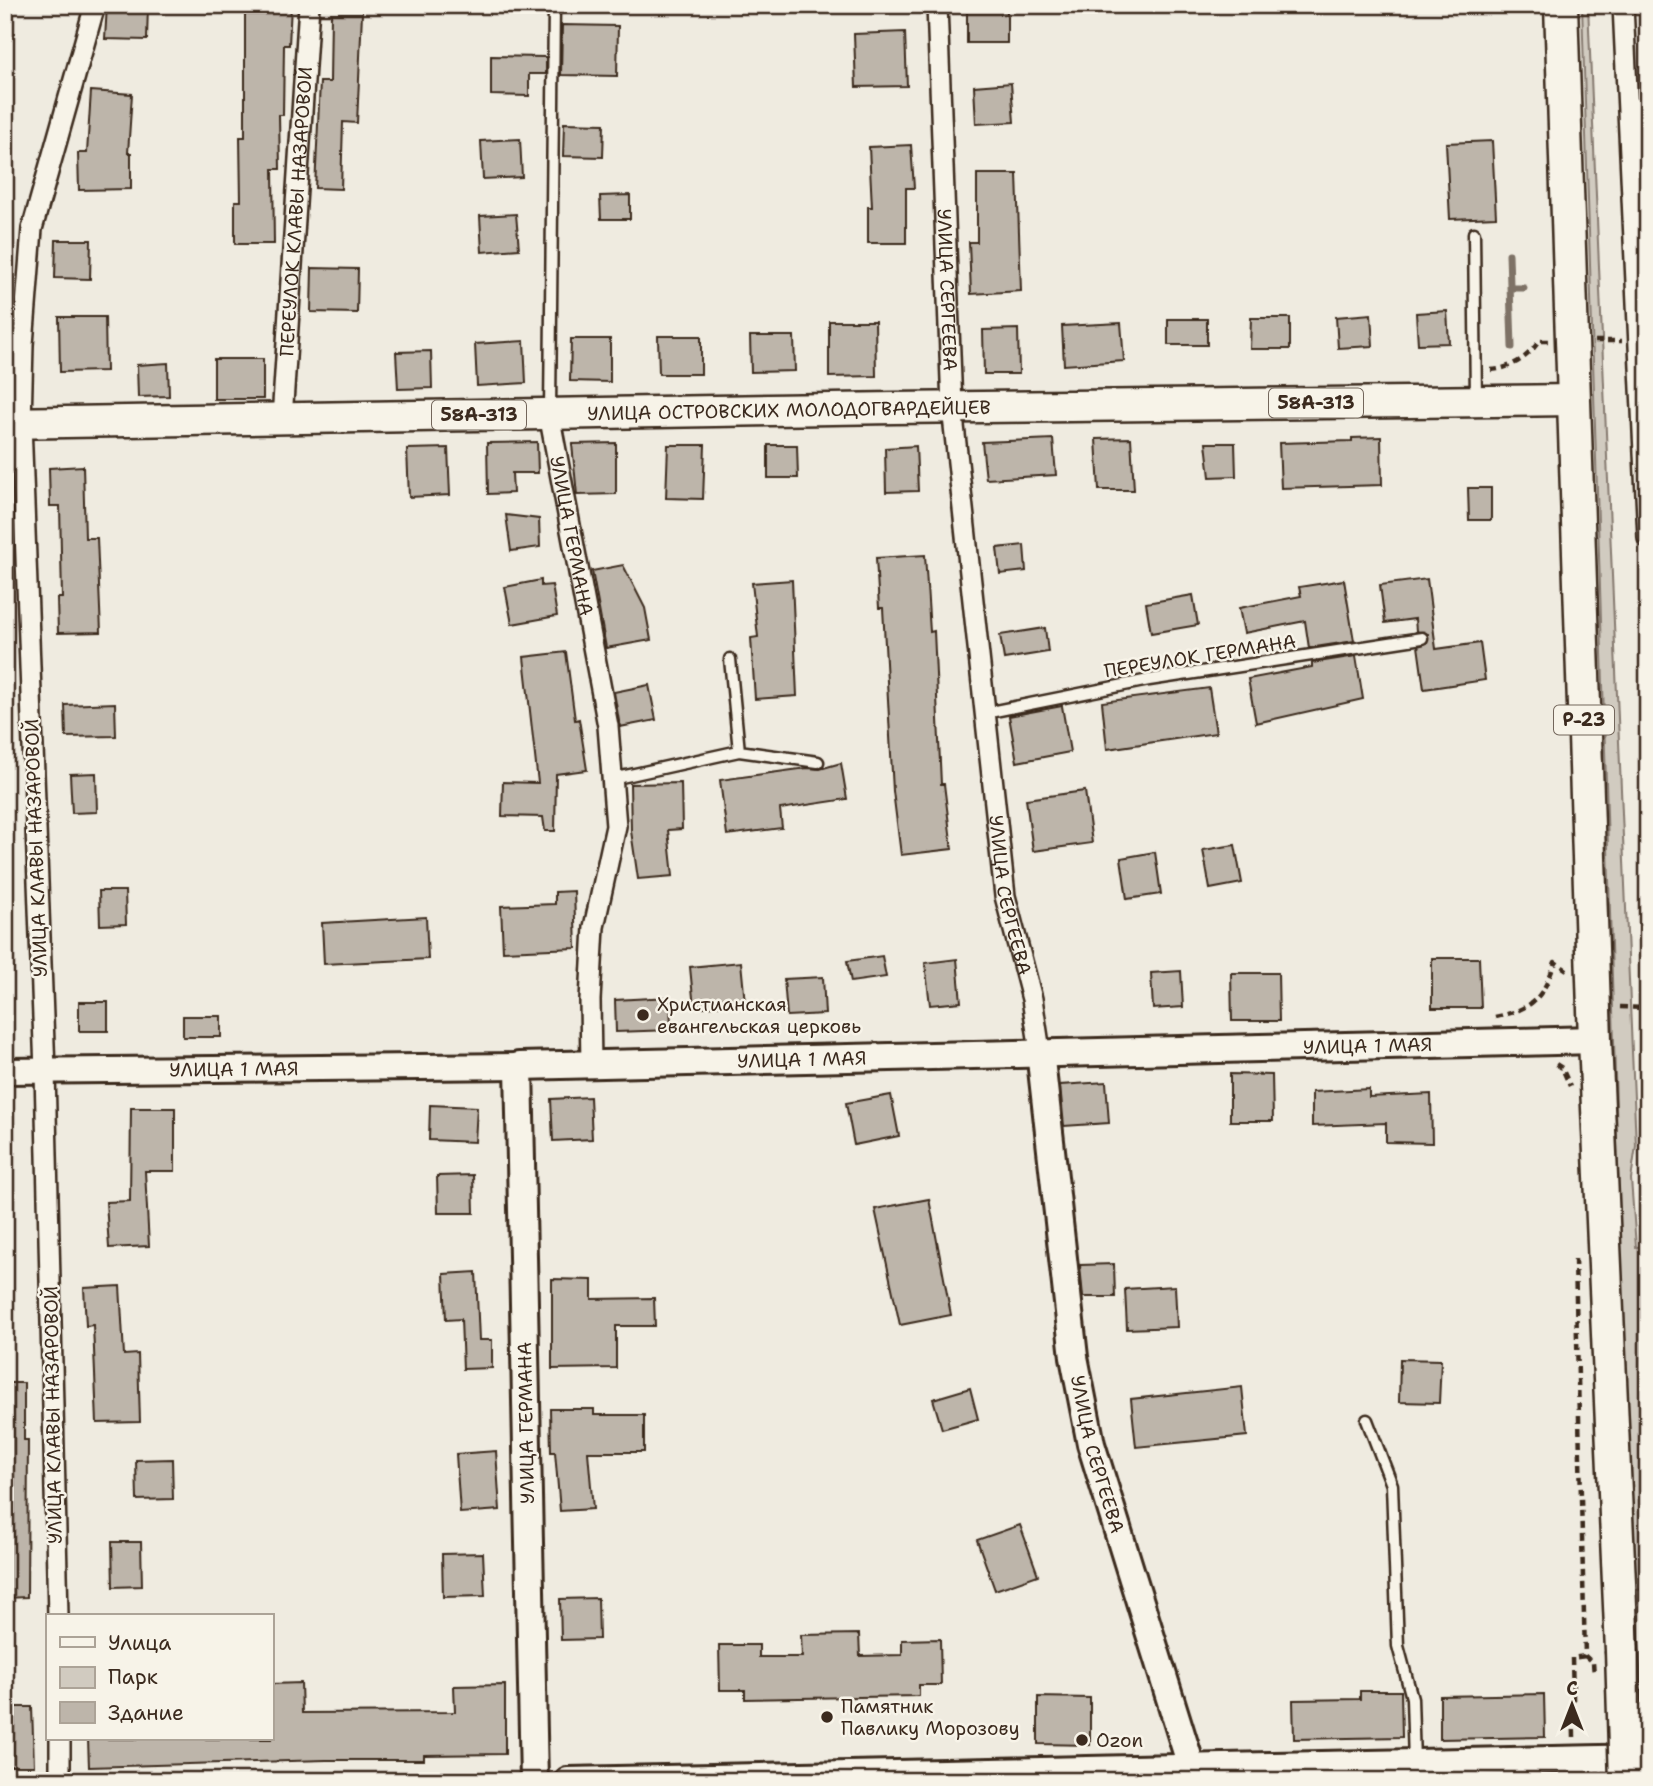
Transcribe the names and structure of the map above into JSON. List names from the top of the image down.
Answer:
{
  "streets": {
    "highway": ["Р-23"],
    "main road": [
      "УЛИЦА СЕРГЕЕВА",
      "58А-313",
      "УЛИЦА ОСТРОВСКИХ МОЛОДОГВАРДЕЙЦЕВ",
      "УЛИЦА ГЕРМАНА",
      "УЛИЦА 1 МАЯ"
    ],
    "street": ["ПЕРЕУЛОК КЛАВЫ НАЗАРОВОЙ", "УЛИЦА КЛАВЫ НАЗАРОВОЙ"],
    "lane": ["ПЕРЕУЛОК ГЕРМАНА"]
  },
  "crossings": [
    ["ПЕРЕУЛОК КЛАВЫ НАЗАРОВОЙ", "УЛИЦА ОСТРОВСКИХ МОЛОДОГВАРДЕЙЦЕВ"],
    ["УЛИЦА СЕРГЕЕВА", "УЛИЦА ОСТРОВСКИХ МОЛОДОГВАРДЕЙЦЕВ"],
    ["УЛИЦА СЕРГЕЕВА", "ПЕРЕУЛОК ГЕРМАНА"],
    ["УЛИЦА СЕРГЕЕВА", "УЛИЦА 1 МАЯ"],
    ["УЛИЦА ОСТРОВСКИХ МОЛОДОГВАРДЕЙЦЕВ", "УЛИЦА ГЕРМАНА"],
    ["УЛИЦА ОСТРОВСКИХ МОЛОДОГВАРДЕЙЦЕВ", "Р-23"],
    ["УЛИЦА ОСТРОВСКИХ МОЛОДОГВАРДЕЙЦЕВ", "УЛИЦА КЛАВЫ НАЗАРОВОЙ"],
    ["УЛИЦА ГЕРМАНА", "УЛИЦА 1 МАЯ"],
    ["Р-23", "УЛИЦА 1 МАЯ"],
    ["УЛИЦА КЛАВЫ НАЗАРОВОЙ", "УЛИЦА 1 МАЯ"]
  ],
  "places": ["Христианская евангельская церковь", "Памятник Павлику Морозову", "Ozon"],
  "legend": ["Улица", "Парк", "Здание"],
  "north": "top"
}
